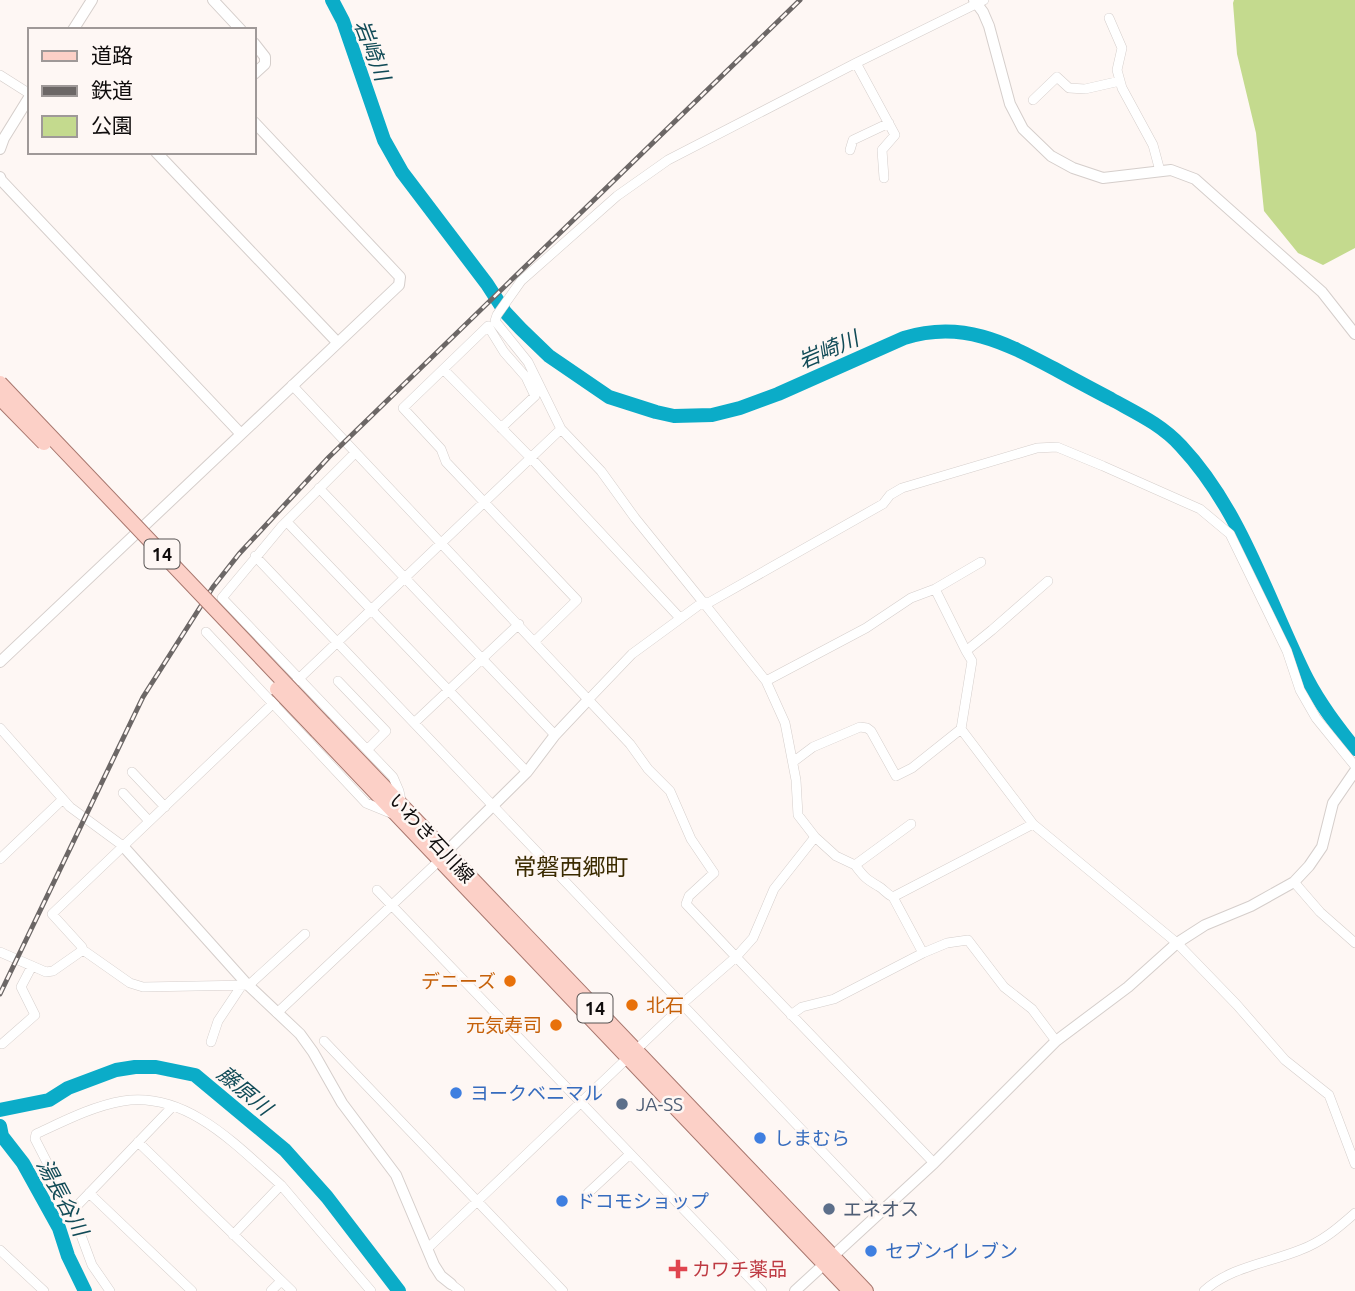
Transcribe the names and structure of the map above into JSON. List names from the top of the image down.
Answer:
{
  "streets": {
    "main road": ["14", "いわき石川線"]
  },
  "districts": ["常磐西郷町"],
  "water": ["岩崎川", "藤原川", "湯長谷川"],
  "places": {
    "other": [
      "デニーズ",
      "北石",
      "元気寿司",
      "ヨークベニマル",
      "JA-SS",
      "しまむら",
      "ドコモショップ",
      "エネオス",
      "セブンイレブン"
    ],
    "health": ["カワチ薬品"]
  },
  "legend": ["道路", "鉄道", "公園"]
}
